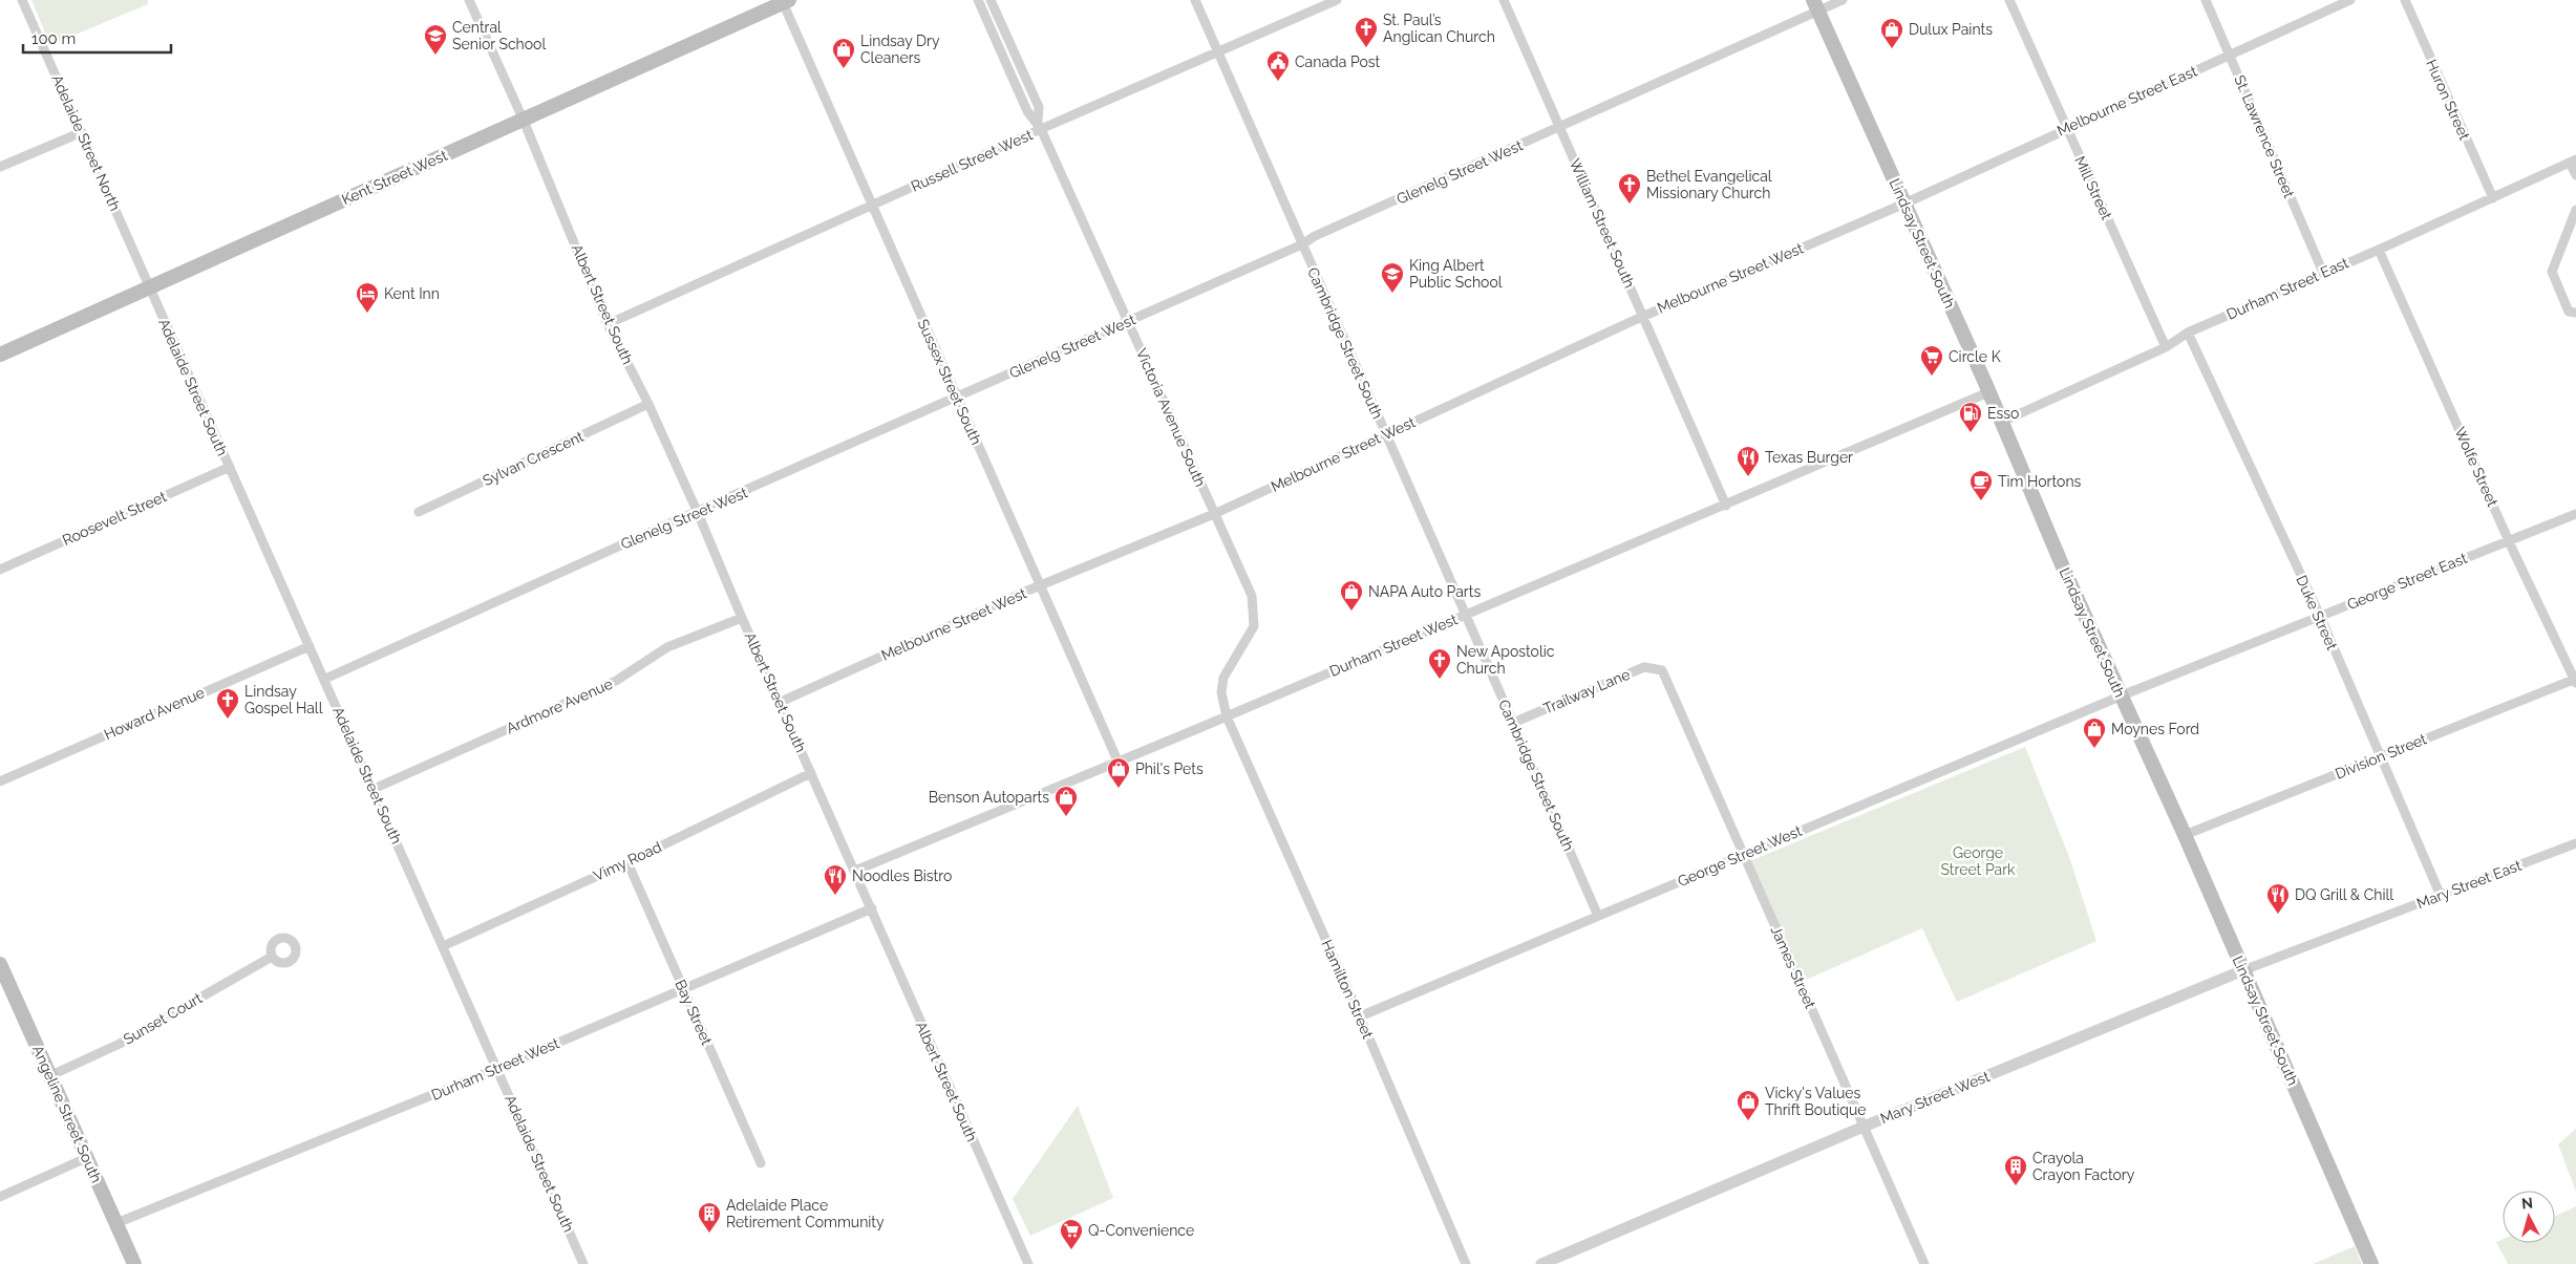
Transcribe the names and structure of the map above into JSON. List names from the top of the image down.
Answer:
{
  "streets": {
    "main road": ["Kent Street West", "Lindsay Street South", "Angeline Street South"],
    "street": [
      "Huron Street",
      "Melbourne Street East",
      "St. Lawrence Street",
      "Adelaide Street North",
      "Russell Street West",
      "Glenelg Street West",
      "Mill Street",
      "William Street South",
      "Melbourne Street West",
      "Durham Street East",
      "Albert Street South",
      "Cambridge Street South",
      "Sussex Street South",
      "Adelaide Street South",
      "Victoria Avenue South",
      "Sylvan Crescent",
      "Wolfe Street",
      "Roosevelt Street",
      "George Street East",
      "Duke Street",
      "Durham Street West",
      "Trailway Lane",
      "Ardmore Avenue",
      "Howard Avenue",
      "Division Street",
      "George Street West",
      "Vimy Road",
      "Mary Street East",
      "James Street",
      "Hamilton Street",
      "Bay Street",
      "Sunset Court",
      "Mary Street West"
    ]
  },
  "crossings": [
    ["Huron Street", "Durham Street East"],
    ["Melbourne Street East", "St. Lawrence Street"],
    ["Melbourne Street East", "Mill Street"],
    ["Melbourne Street East", "Lindsay Street South"],
    ["Melbourne Street East", "Melbourne Street West"],
    ["St. Lawrence Street", "Durham Street East"],
    ["Adelaide Street North", "Kent Street West"],
    ["Adelaide Street North", "Adelaide Street South"],
    ["Russell Street West", "Albert Street South"],
    ["Russell Street West", "Cambridge Street South"],
    ["Russell Street West", "Sussex Street South"],
    ["Russell Street West", "Victoria Avenue South"],
    ["Glenelg Street West", "William Street South"],
    ["Glenelg Street West", "Lindsay Street South"],
    ["Glenelg Street West", "Albert Street South"],
    ["Glenelg Street West", "Cambridge Street South"],
    ["Glenelg Street West", "Sussex Street South"],
    ["Glenelg Street West", "Adelaide Street South"],
    ["Glenelg Street West", "Victoria Avenue South"],
    ["Kent Street West", "Albert Street South"],
    ["Kent Street West", "Sussex Street South"],
    ["Kent Street West", "Adelaide Street South"],
    ["Mill Street", "Durham Street East"],
    ["William Street South", "Melbourne Street West"],
    ["William Street South", "Durham Street West"],
    ["Lindsay Street South", "Melbourne Street West"],
    ["Lindsay Street South", "Durham Street East"],
    ["Lindsay Street South", "George Street East"],
    ["Lindsay Street South", "Durham Street West"],
    ["Lindsay Street South", "Division Street"],
    ["Lindsay Street South", "George Street West"],
    ["Lindsay Street South", "Mary Street East"],
    ["Lindsay Street South", "Mary Street West"],
    ["Melbourne Street West", "Albert Street South"],
    ["Melbourne Street West", "Cambridge Street South"],
    ["Melbourne Street West", "Sussex Street South"],
    ["Melbourne Street West", "Victoria Avenue South"],
    ["Durham Street East", "Wolfe Street"],
    ["Durham Street East", "Duke Street"],
    ["Albert Street South", "Sylvan Crescent"],
    ["Albert Street South", "Durham Street West"],
    ["Albert Street South", "Ardmore Avenue"],
    ["Albert Street South", "Vimy Road"],
    ["Cambridge Street South", "Durham Street West"],
    ["Cambridge Street South", "Trailway Lane"],
    ["Cambridge Street South", "George Street West"],
    ["Sussex Street South", "Durham Street West"],
    ["Adelaide Street South", "Roosevelt Street"],
    ["Adelaide Street South", "Durham Street West"],
    ["Adelaide Street South", "Ardmore Avenue"],
    ["Adelaide Street South", "Howard Avenue"],
    ["Adelaide Street South", "Vimy Road"],
    ["Victoria Avenue South", "Durham Street West"],
    ["Victoria Avenue South", "Hamilton Street"],
    ["Wolfe Street", "George Street East"],
    ["Wolfe Street", "Division Street"],
    ["George Street East", "Duke Street"],
    ["George Street East", "George Street West"],
    ["Duke Street", "Division Street"],
    ["Duke Street", "Mary Street East"],
    ["Durham Street West", "Hamilton Street"],
    ["Durham Street West", "Bay Street"],
    ["Durham Street West", "Angeline Street South"],
    ["Trailway Lane", "James Street"],
    ["George Street West", "James Street"],
    ["George Street West", "Hamilton Street"],
    ["Vimy Road", "Bay Street"],
    ["Mary Street East", "Mary Street West"],
    ["James Street", "Mary Street West"],
    ["Sunset Court", "Angeline Street South"]
  ],
  "parks": ["George Street Park"],
  "places": {
    "church": [
      "St. Paul’s Anglican Church",
      "Bethel Evangelical Missionary Church",
      "New Apostolic Church",
      "Lindsay Gospel Hall"
    ],
    "shop": [
      "Dulux Paints",
      "Lindsay Dry Cleaners",
      "NAPA Auto Parts",
      "Moynes Ford",
      "Phil's Pets",
      "Benson Autoparts",
      "Vicky's Values Thrift Boutique"
    ],
    "school or university": ["Central Senior School", "King Albert Public School"],
    "public building": ["Canada Post"],
    "hotel": ["Kent Inn"],
    "supermarket": ["Circle K", "Q-Convenience"],
    "fuel station": ["Esso"],
    "restaurant": ["Texas Burger", "Noodles Bistro", "DQ Grill & Chill"],
    "cafe": ["Tim Hortons"],
    "building": ["Crayola Crayon Factory", "Adelaide Place Retirement Community"]
  },
  "scale_bar": "100 m",
  "north": "top"
}
